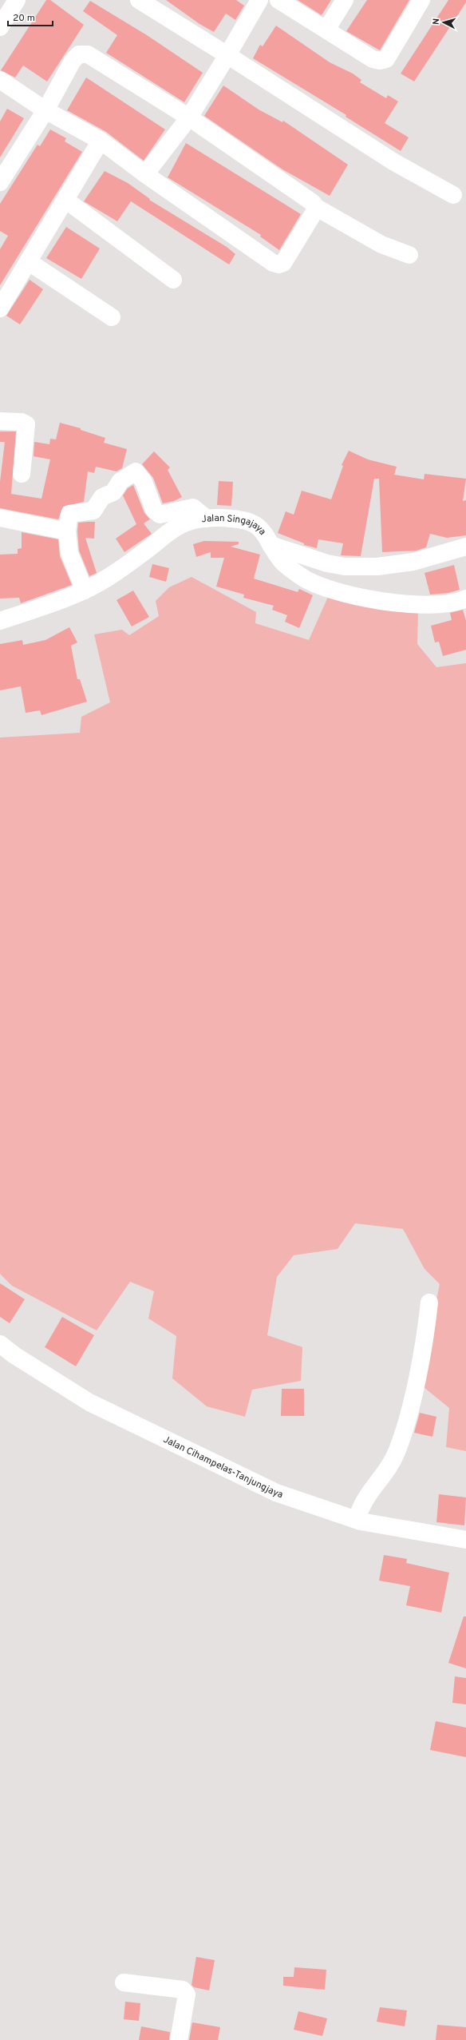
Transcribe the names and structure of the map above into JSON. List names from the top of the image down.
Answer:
{
  "streets": {
    "street": ["Jalan Singajaya", "Jalan Cihampelas-Tanjungjaya"]
  },
  "scale_bar": "20 m",
  "north": "left"
}
